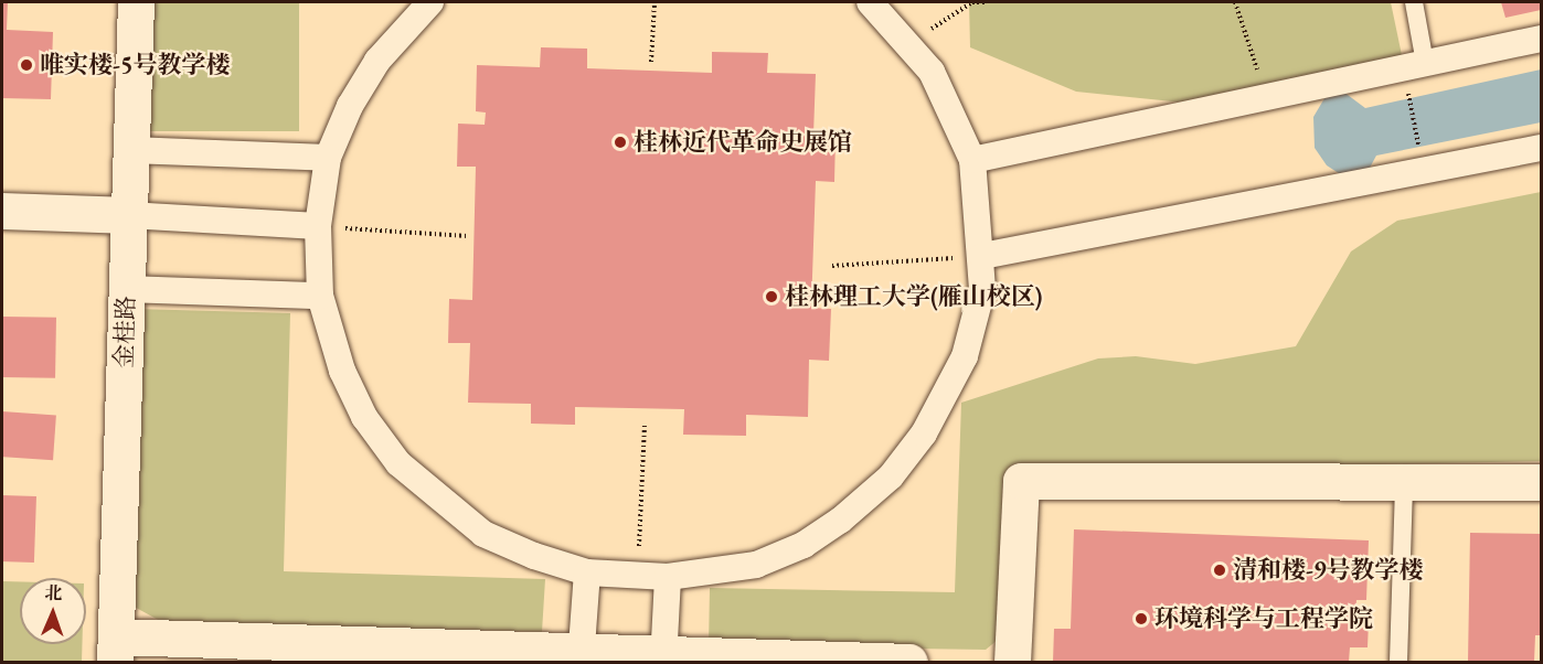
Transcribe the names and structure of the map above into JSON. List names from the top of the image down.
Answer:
{
  "streets": {
    "street": ["金桂路"]
  },
  "places": [
    "唯实楼-5号教学楼",
    "桂林近代革命史展馆",
    "桂林理工大学(雁山校区)",
    "清和楼-9号教学楼",
    "环境科学与工程学院"
  ],
  "north": "top"
}
